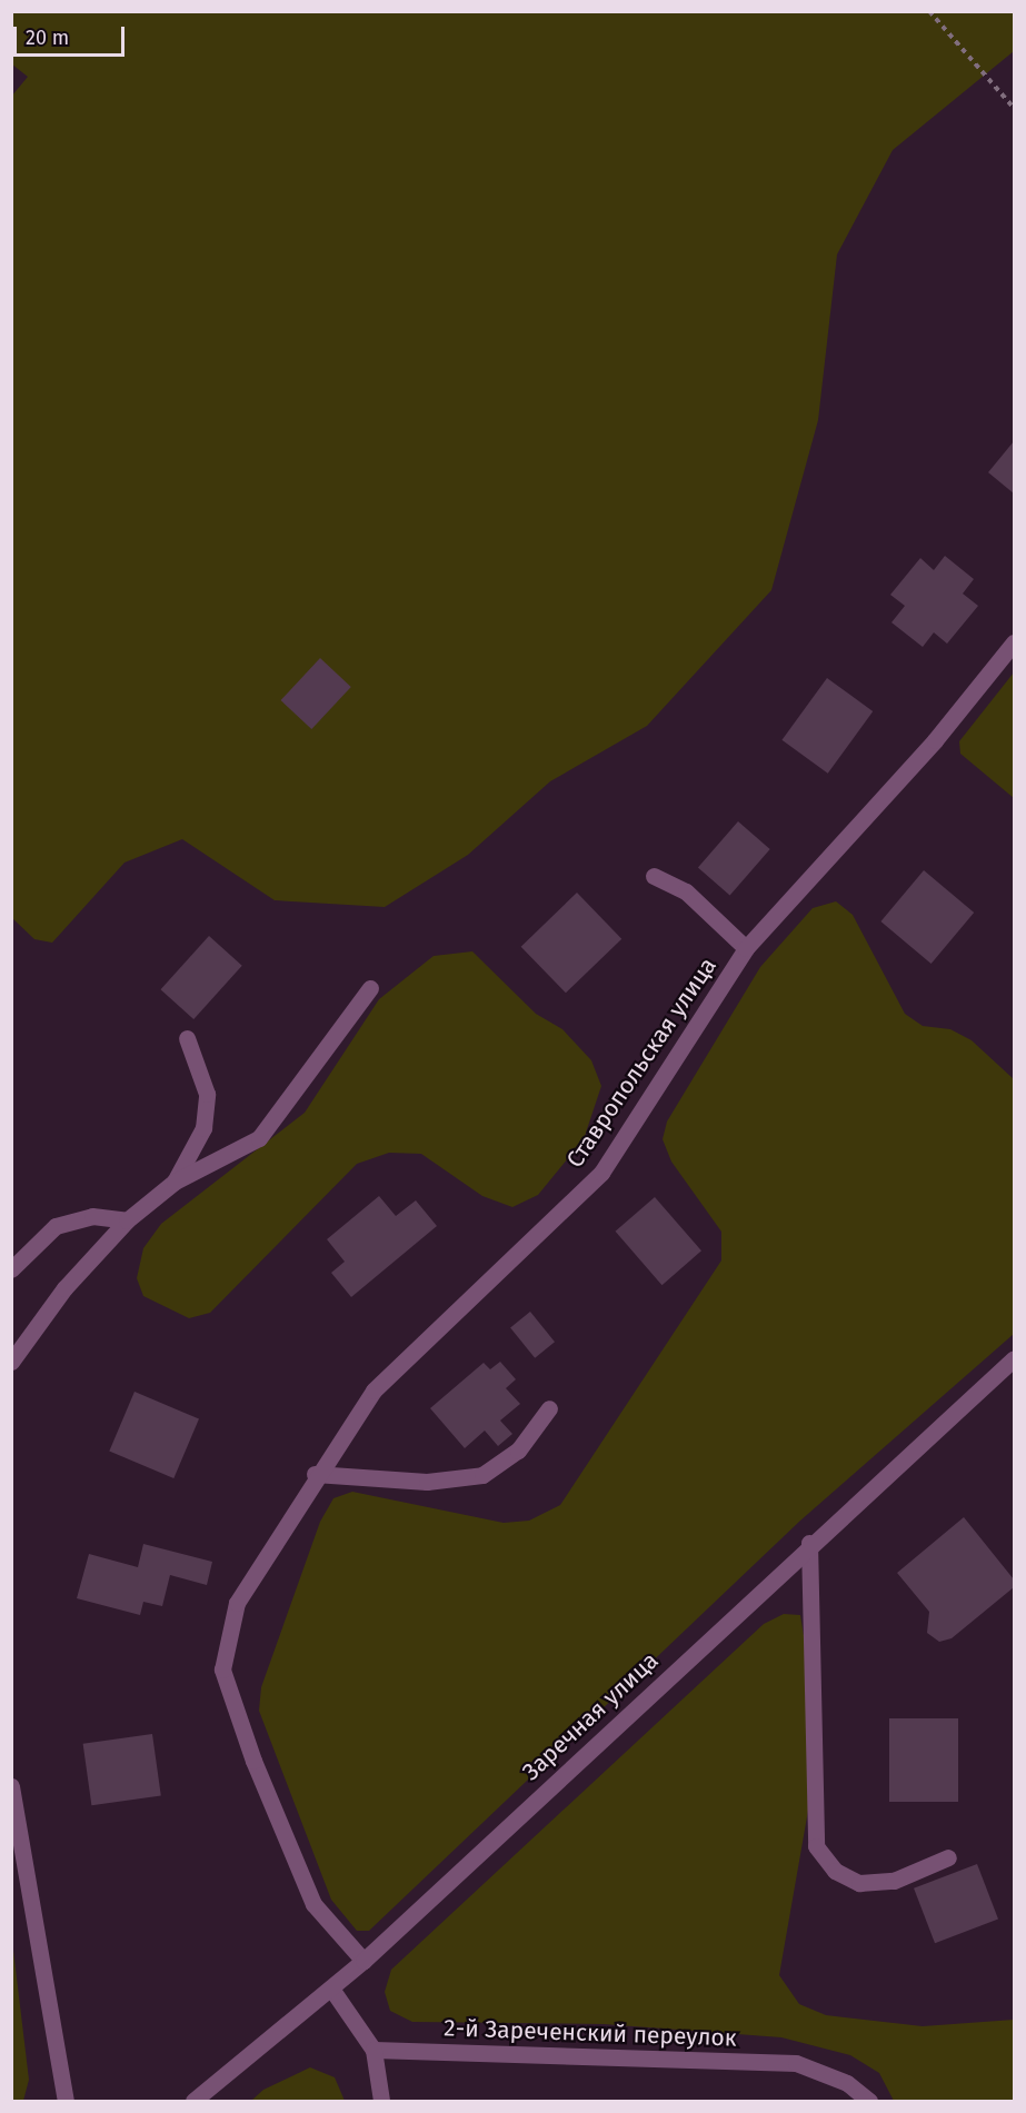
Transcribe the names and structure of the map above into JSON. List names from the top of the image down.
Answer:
{
  "streets": {
    "street": ["Ставропольская улица", "Заречная улица", "2-й Зареченский переулок"]
  },
  "crossings": [
    ["Ставропольская улица", "Заречная улица"]
  ],
  "scale_bar": "20 m"
}
